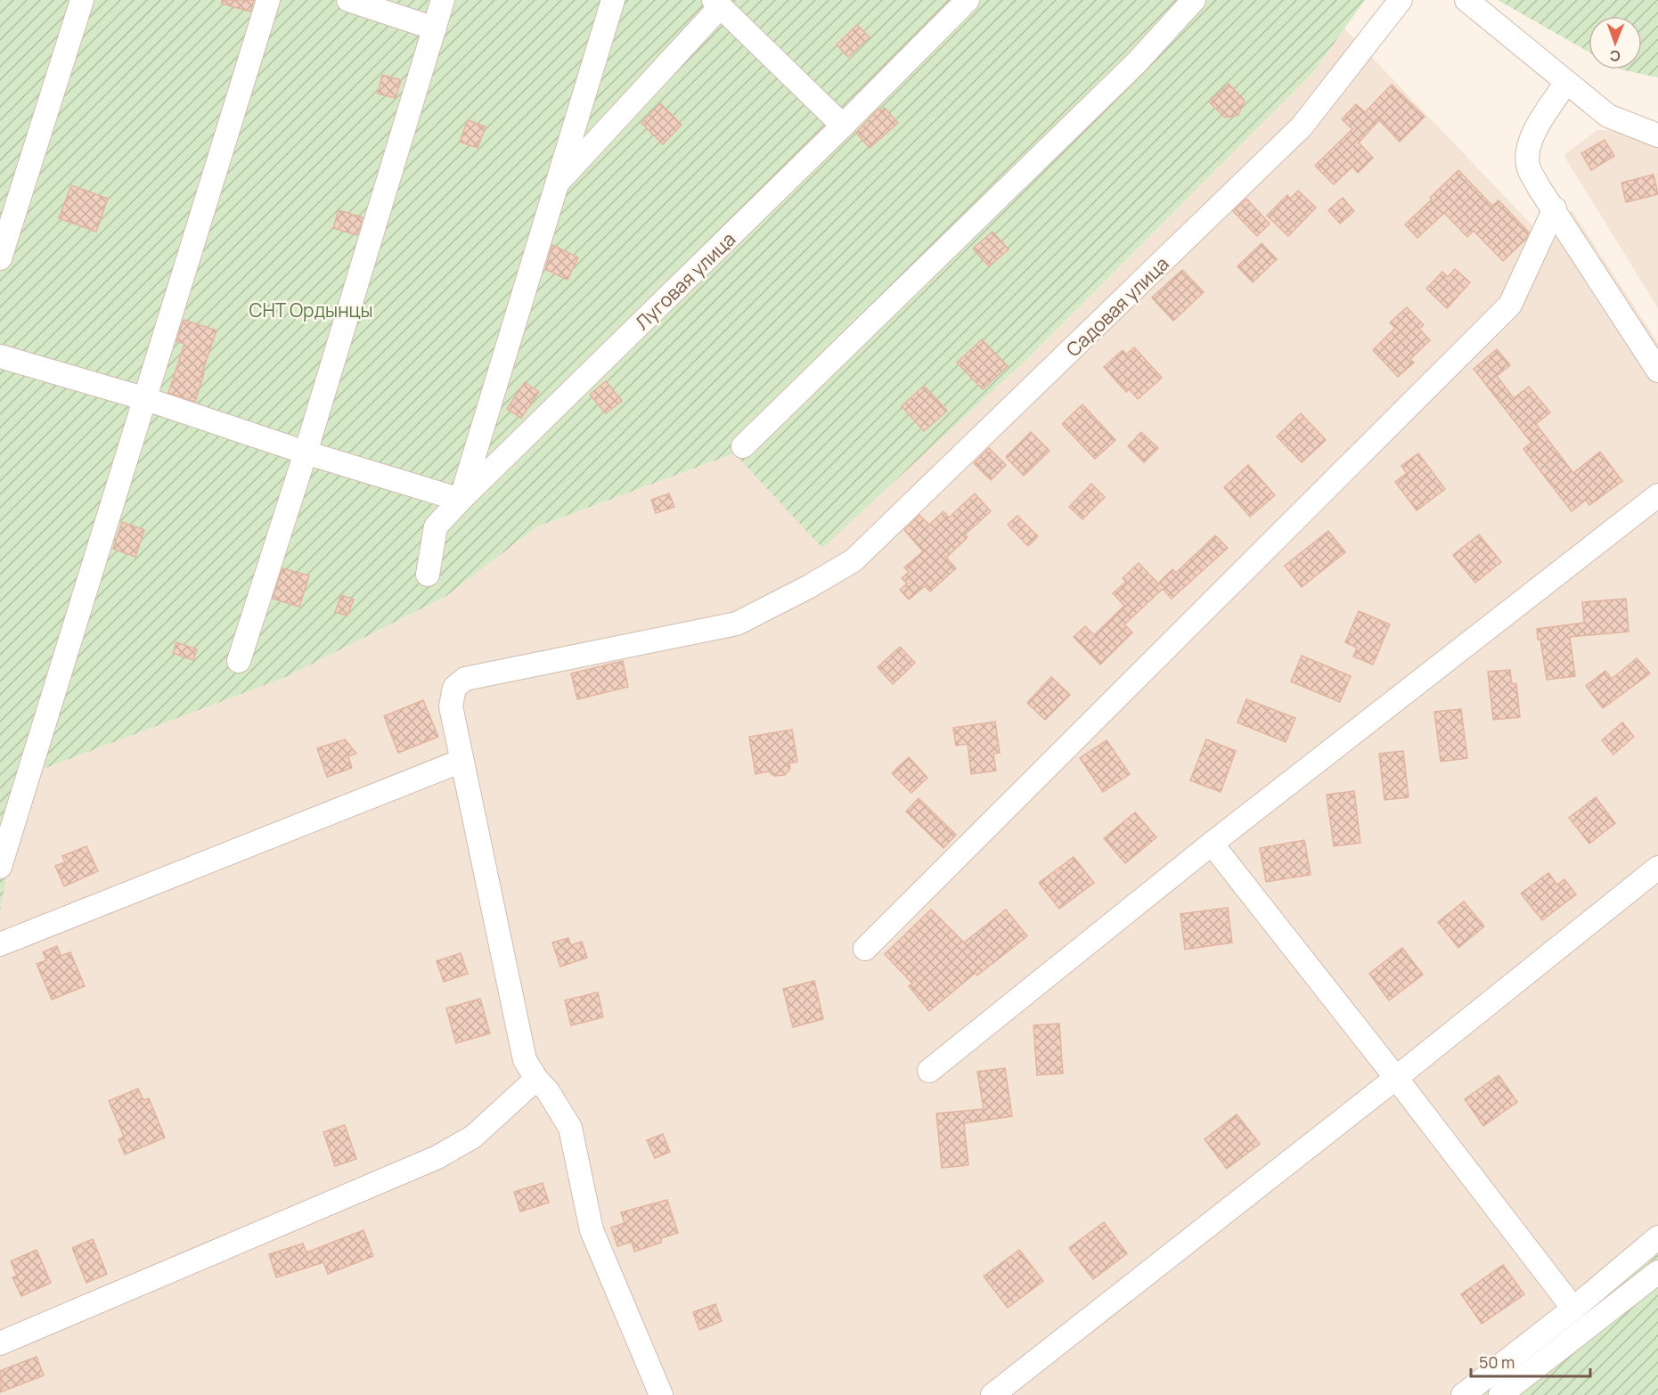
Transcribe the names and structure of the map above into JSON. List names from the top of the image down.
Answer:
{
  "streets": {
    "street": ["Луговая улица", "Садовая улица"]
  },
  "parks": ["СНТ Ордынцы"],
  "scale_bar": "50 m",
  "north": "bottom"
}
